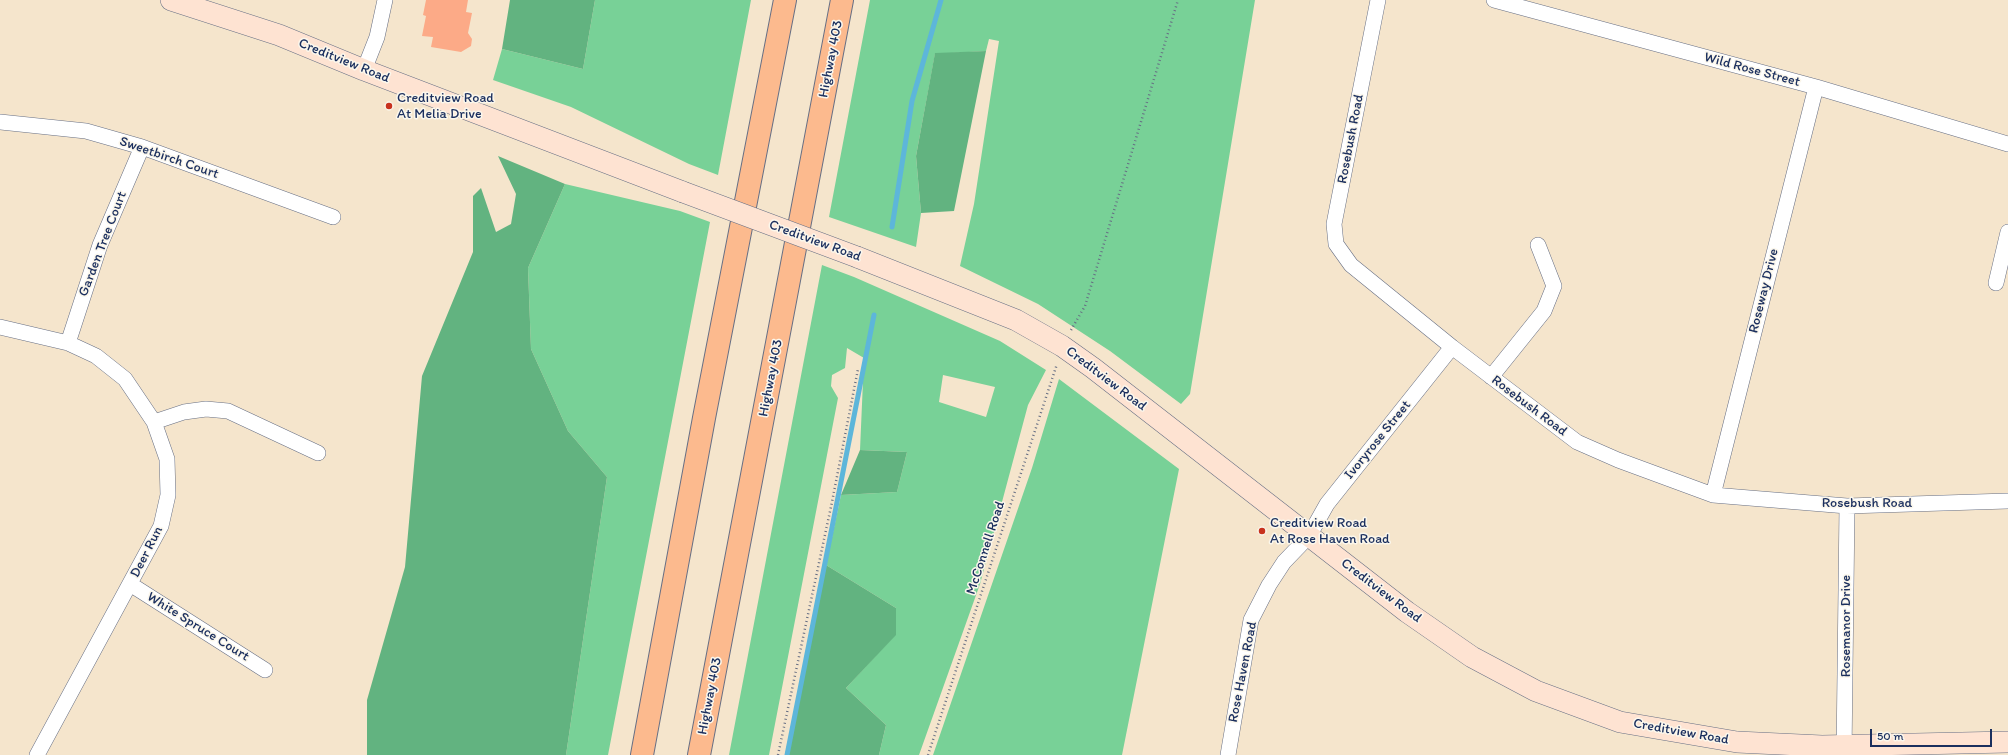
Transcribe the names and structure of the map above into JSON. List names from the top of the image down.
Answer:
{
  "streets": {
    "highway": ["Highway 403"],
    "main road": ["Creditview Road"],
    "street": [
      "Wild Rose Street",
      "Rosebush Road",
      "Sweetbirch Court",
      "Garden Tree Court",
      "Roseway Drive",
      "Ivoryrose Street",
      "Deer Run",
      "Rosemanor Drive",
      "White Spruce Court",
      "Rose Haven Road"
    ],
    "path": ["McConnell Road"]
  },
  "crossings": [
    ["Creditview Road", "Ivoryrose Street"],
    ["Creditview Road", "McConnell Road"],
    ["Creditview Road", "Rosemanor Drive"],
    ["Creditview Road", "Rose Haven Road"],
    ["Wild Rose Street", "Roseway Drive"],
    ["Rosebush Road", "Roseway Drive"],
    ["Rosebush Road", "Ivoryrose Street"],
    ["Rosebush Road", "Rosemanor Drive"],
    ["Sweetbirch Court", "Garden Tree Court"],
    ["Garden Tree Court", "Deer Run"],
    ["Ivoryrose Street", "Rose Haven Road"],
    ["Deer Run", "White Spruce Court"]
  ],
  "places": ["Creditview Road At Melia Drive", "Creditview Road At Rose Haven Road"],
  "scale_bar": "50 m"
}
